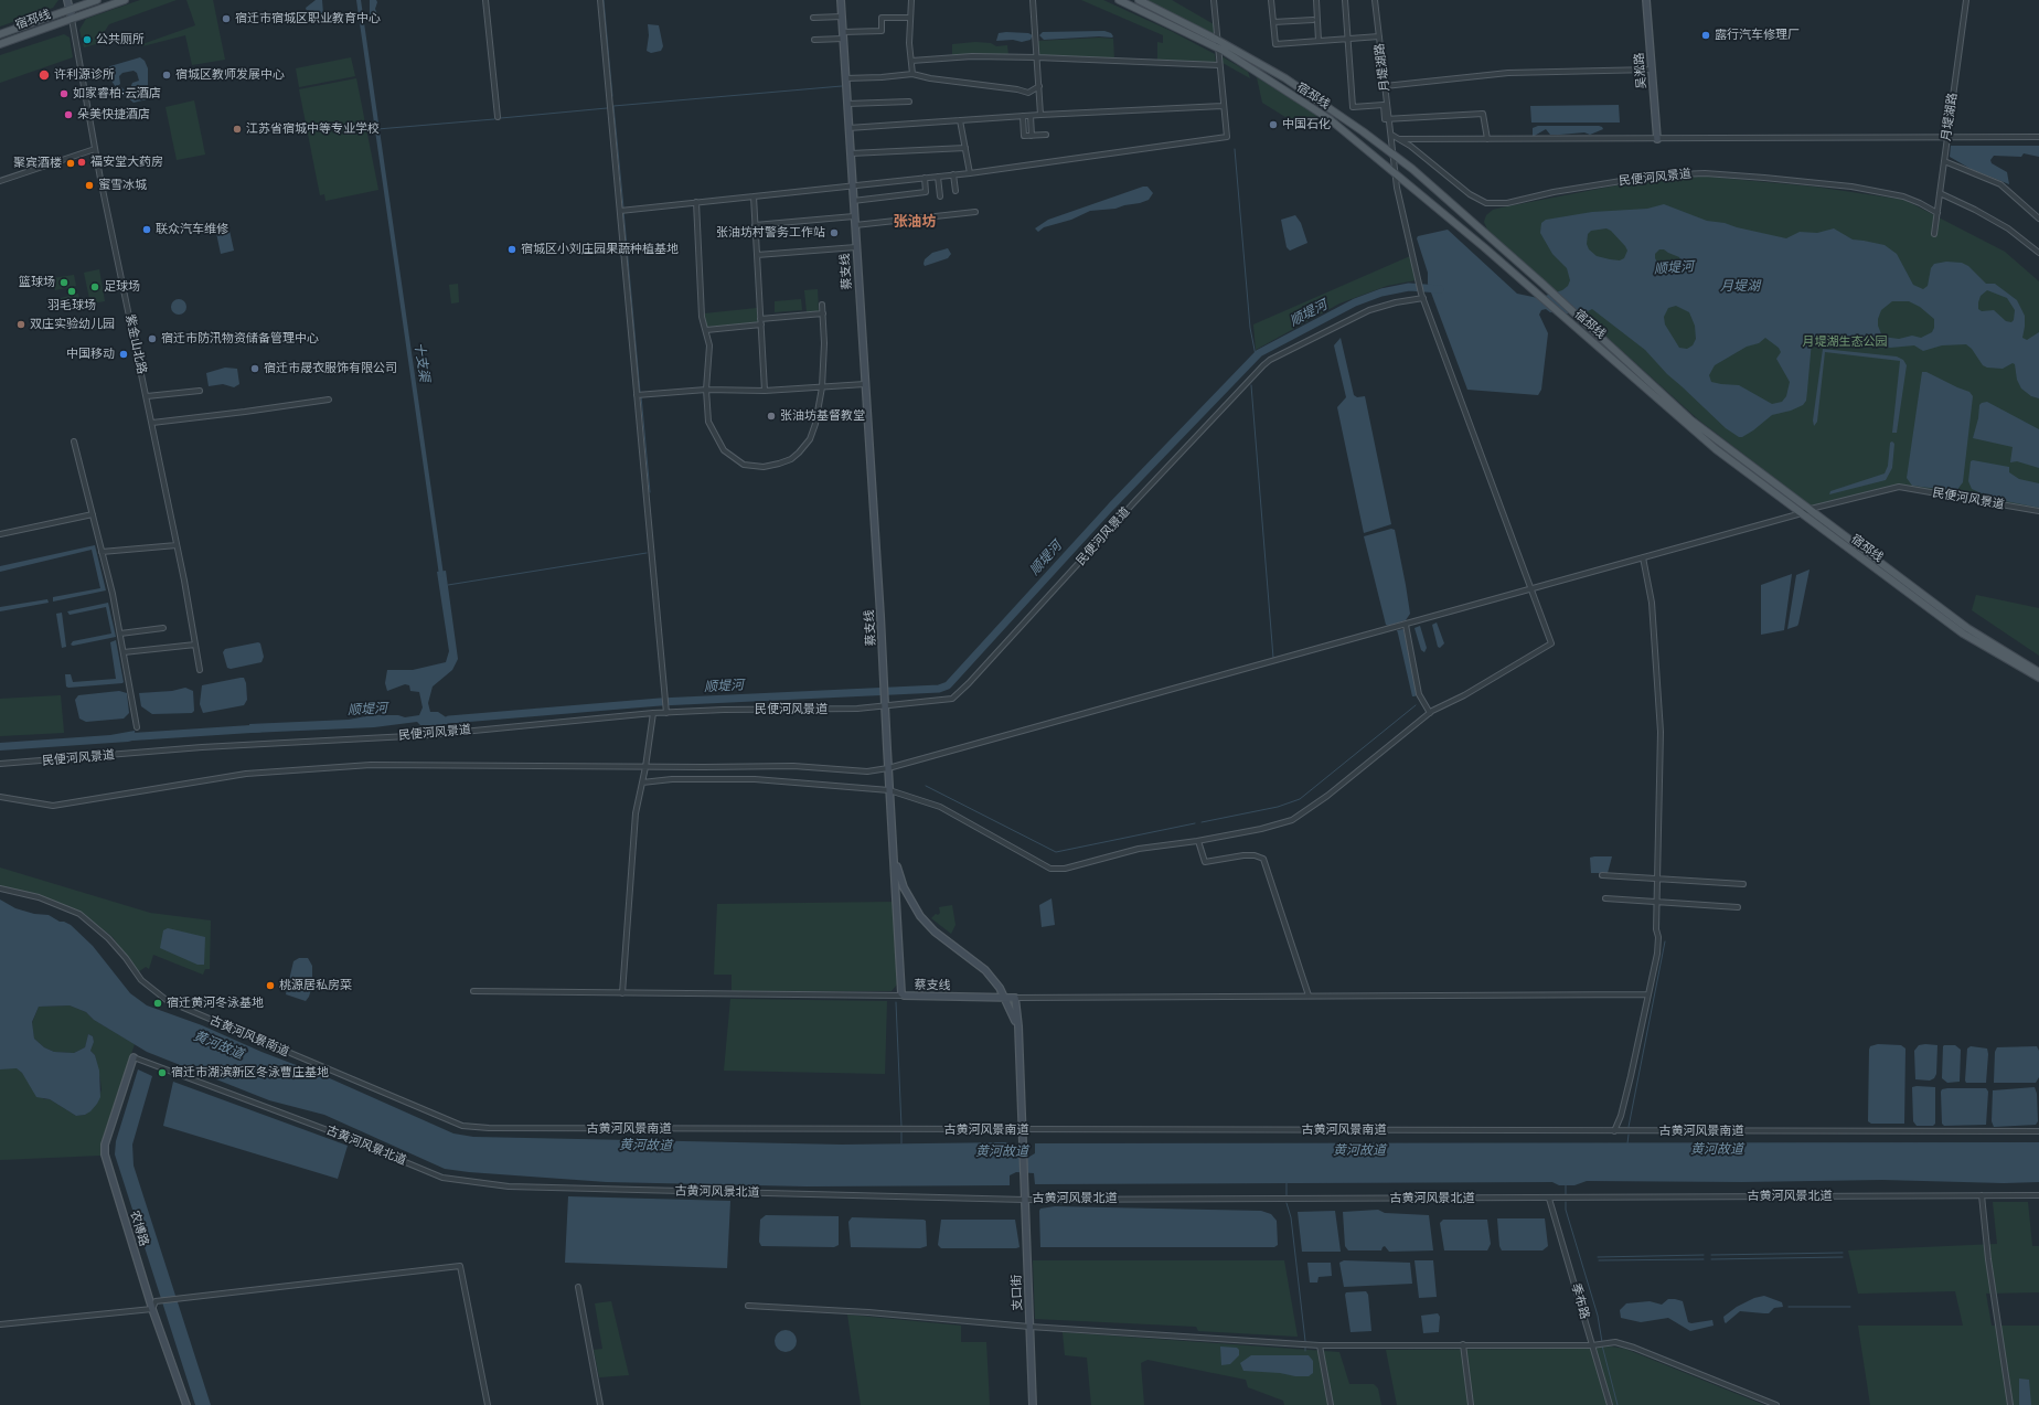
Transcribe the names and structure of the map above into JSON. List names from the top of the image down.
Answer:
{
  "streets": {
    "main road": ["宿邳线"],
    "street": [
      "月堤湖路",
      "吴淞路",
      "民便河风景道",
      "蔡支线",
      "紫金山北路",
      "古黄河风景南道",
      "古黄河风景北道",
      "农博路",
      "支口街",
      "季布路"
    ]
  },
  "crossings": [
    ["宿邳线", "月堤湖路"],
    ["宿邳线", "民便河风景道"],
    ["宿邳线", "紫金山北路"],
    ["月堤湖路", "民便河风景道"],
    ["民便河风景道", "蔡支线"],
    ["古黄河风景南道", "支口街"],
    ["古黄河风景北道", "农博路"],
    ["古黄河风景北道", "支口街"],
    ["古黄河风景北道", "季布路"]
  ],
  "districts": ["张油坊"],
  "water": [
    "顺堤河",
    "月堤湖",
    "十支渠",
    "黄河故道"
  ],
  "parks": ["月堤湖生态公园"],
  "places": [
    "宿迁市宿城区职业教育中心",
    "露行汽车修理厂",
    "公共厕所",
    "许利源诊所",
    "宿城区教师发展中心",
    "如家睿柏·云酒店",
    "朵美快捷酒店",
    "中国石化",
    "江苏省宿城中等专业学校",
    "福安堂大药房",
    "聚宾酒楼",
    "蜜雪冰城",
    "联众汽车维修",
    "张油坊村警务工作站",
    "宿城区小刘庄园果蔬种植基地",
    "篮球场",
    "足球场",
    "羽毛球场",
    "双庄实验幼儿园",
    "宿迁市防汛物资储备管理中心",
    "中国移动",
    "宿迁市晟衣服饰有限公司",
    "张油坊基督教堂",
    "桃源居私房菜",
    "宿迁黄河冬泳基地",
    "宿迁市湖滨新区冬泳曹庄基地"
  ]
}
